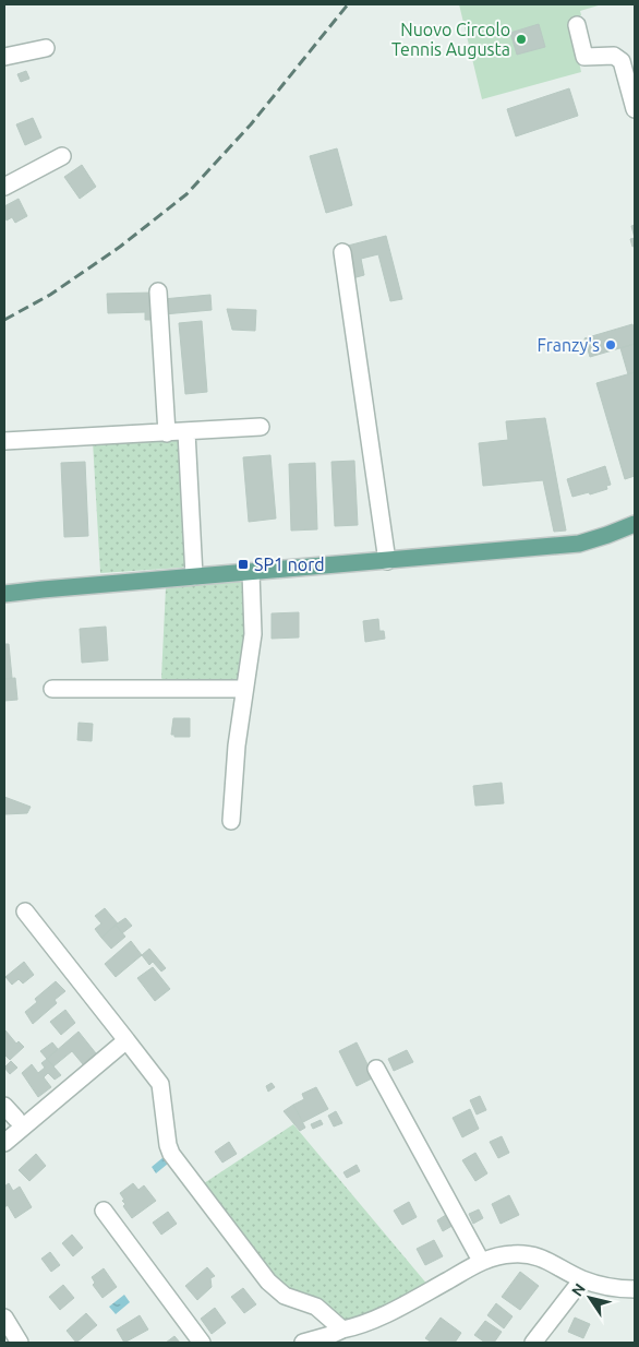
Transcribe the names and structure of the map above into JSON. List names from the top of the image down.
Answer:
{
  "places": {
    "other": ["Nuovo Circolo Tennis Augusta", "Franzy's"],
    "transit": ["SP1 nord"]
  },
  "north": "top left"
}
